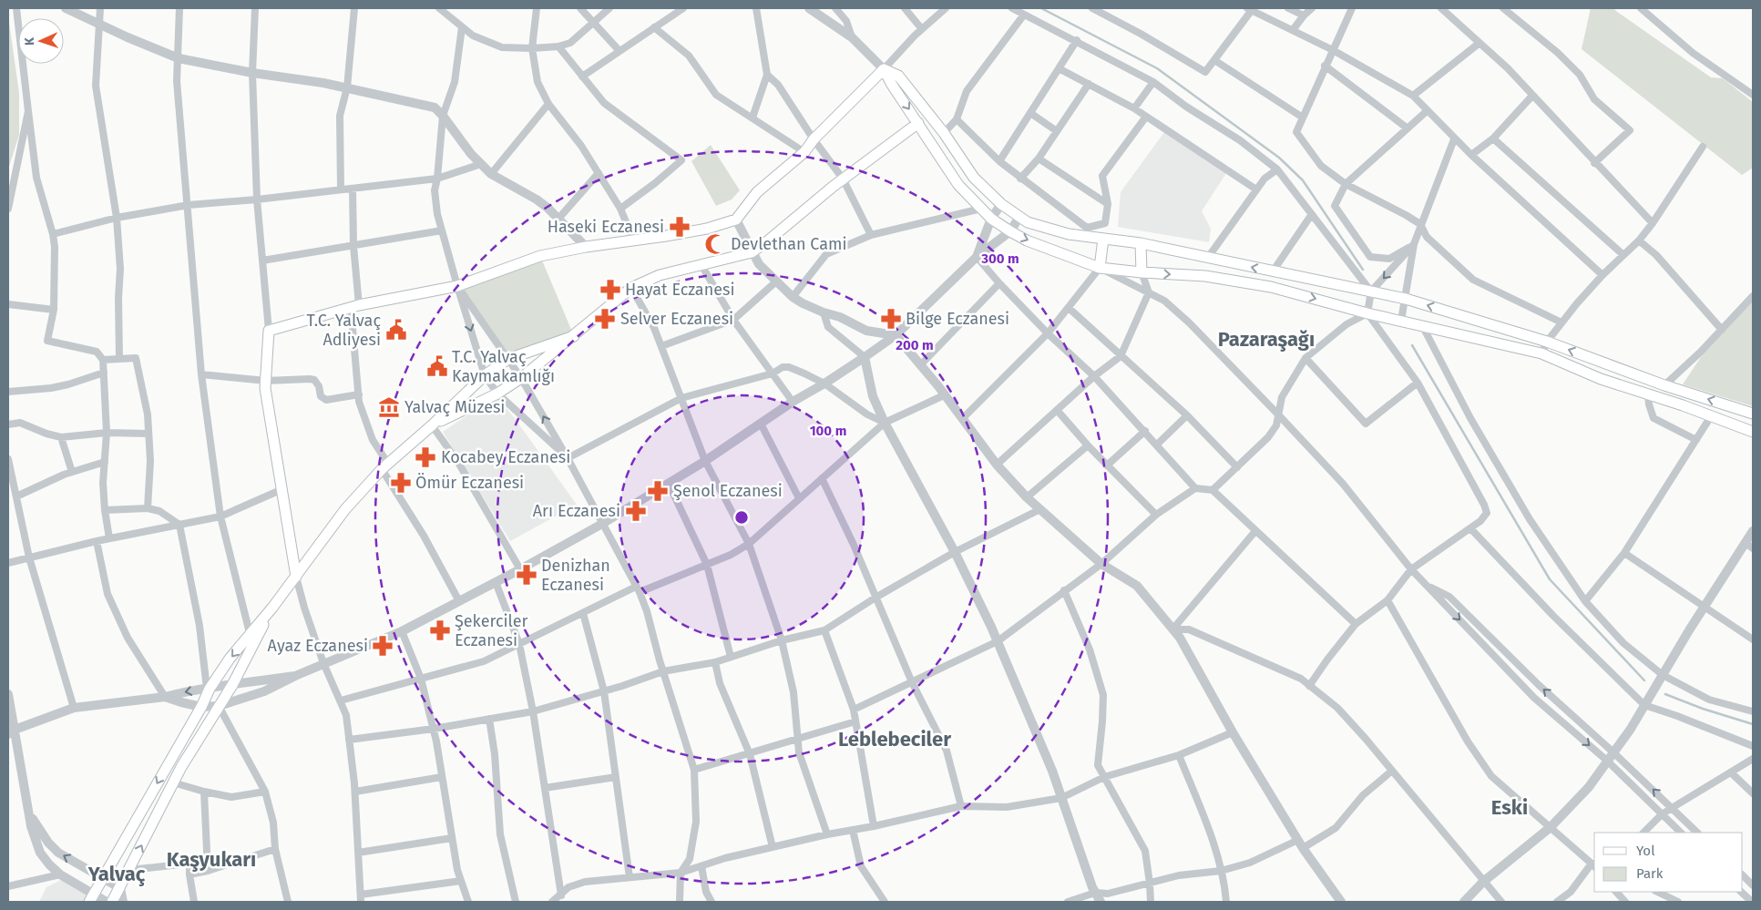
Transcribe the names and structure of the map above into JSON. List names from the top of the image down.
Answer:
{
  "districts": [
    "Pazaraşağı",
    "Leblebeciler",
    "Eski",
    "Kaşyukarı",
    "Yalvaç"
  ],
  "places": {
    "pharmacy": [
      "Haseki Eczanesi",
      "Hayat Eczanesi",
      "Selver Eczanesi",
      "Bilge Eczanesi",
      "Kocabey Eczanesi",
      "Ömür Eczanesi",
      "Şenol Eczanesi",
      "Arı Eczanesi",
      "Denizhan Eczanesi",
      "Şekerciler Eczanesi",
      "Ayaz Eczanesi"
    ],
    "mosque": ["Devlethan Cami"],
    "public building": ["T.C. Yalvaç Adliyesi", "T.C. Yalvaç Kaymakamlığı"],
    "museum": ["Yalvaç Müzesi"]
  },
  "legend": ["Yol", "Park"],
  "north": "left",
  "rings": ["300 m", "200 m", "100 m"]
}
